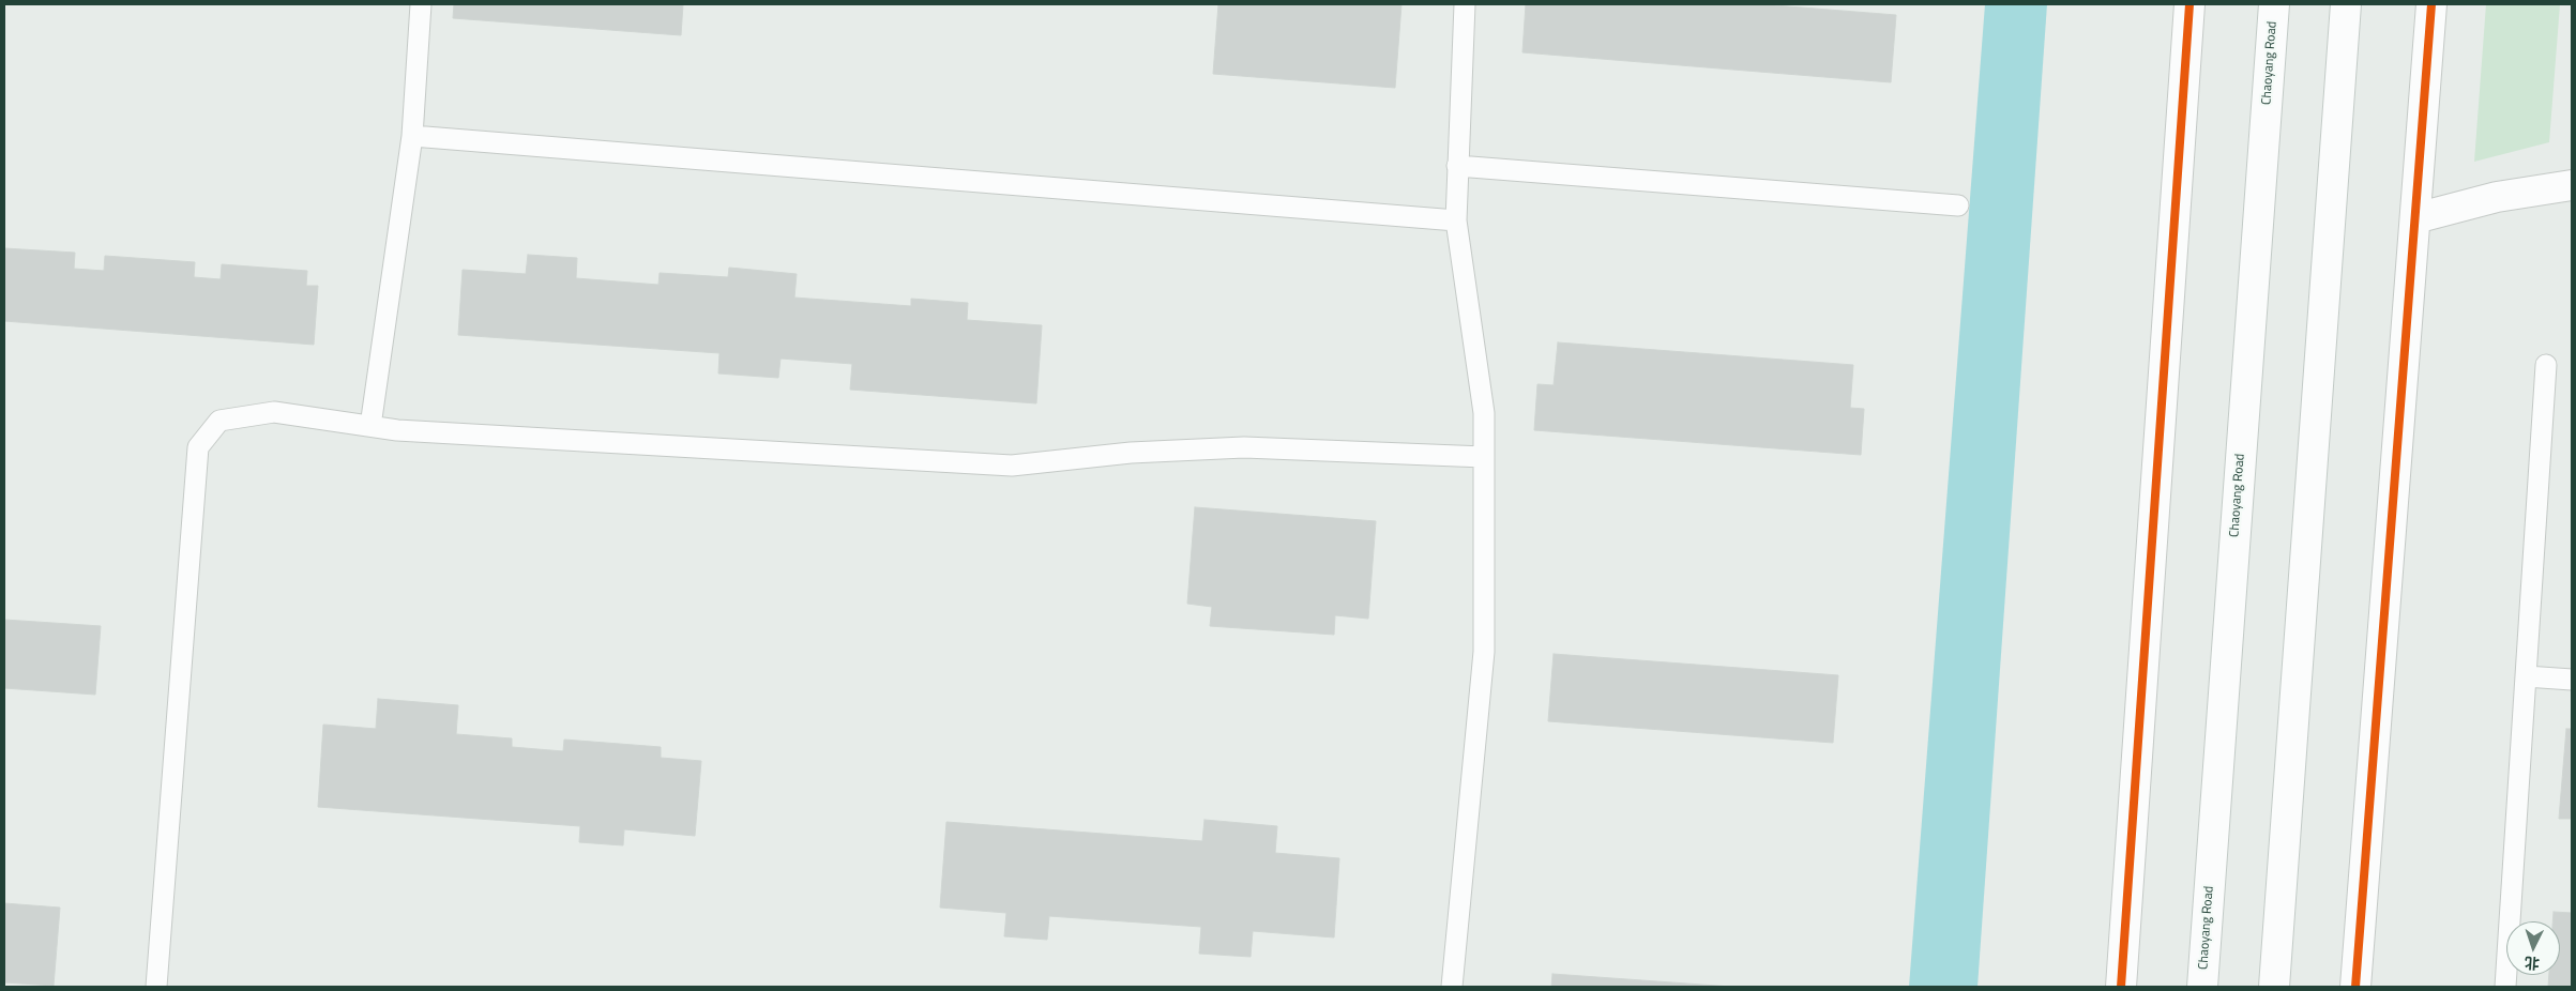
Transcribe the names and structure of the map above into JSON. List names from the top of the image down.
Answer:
{
  "streets": {
    "street": ["Chaoyang Road"]
  },
  "north": "bottom"
}
